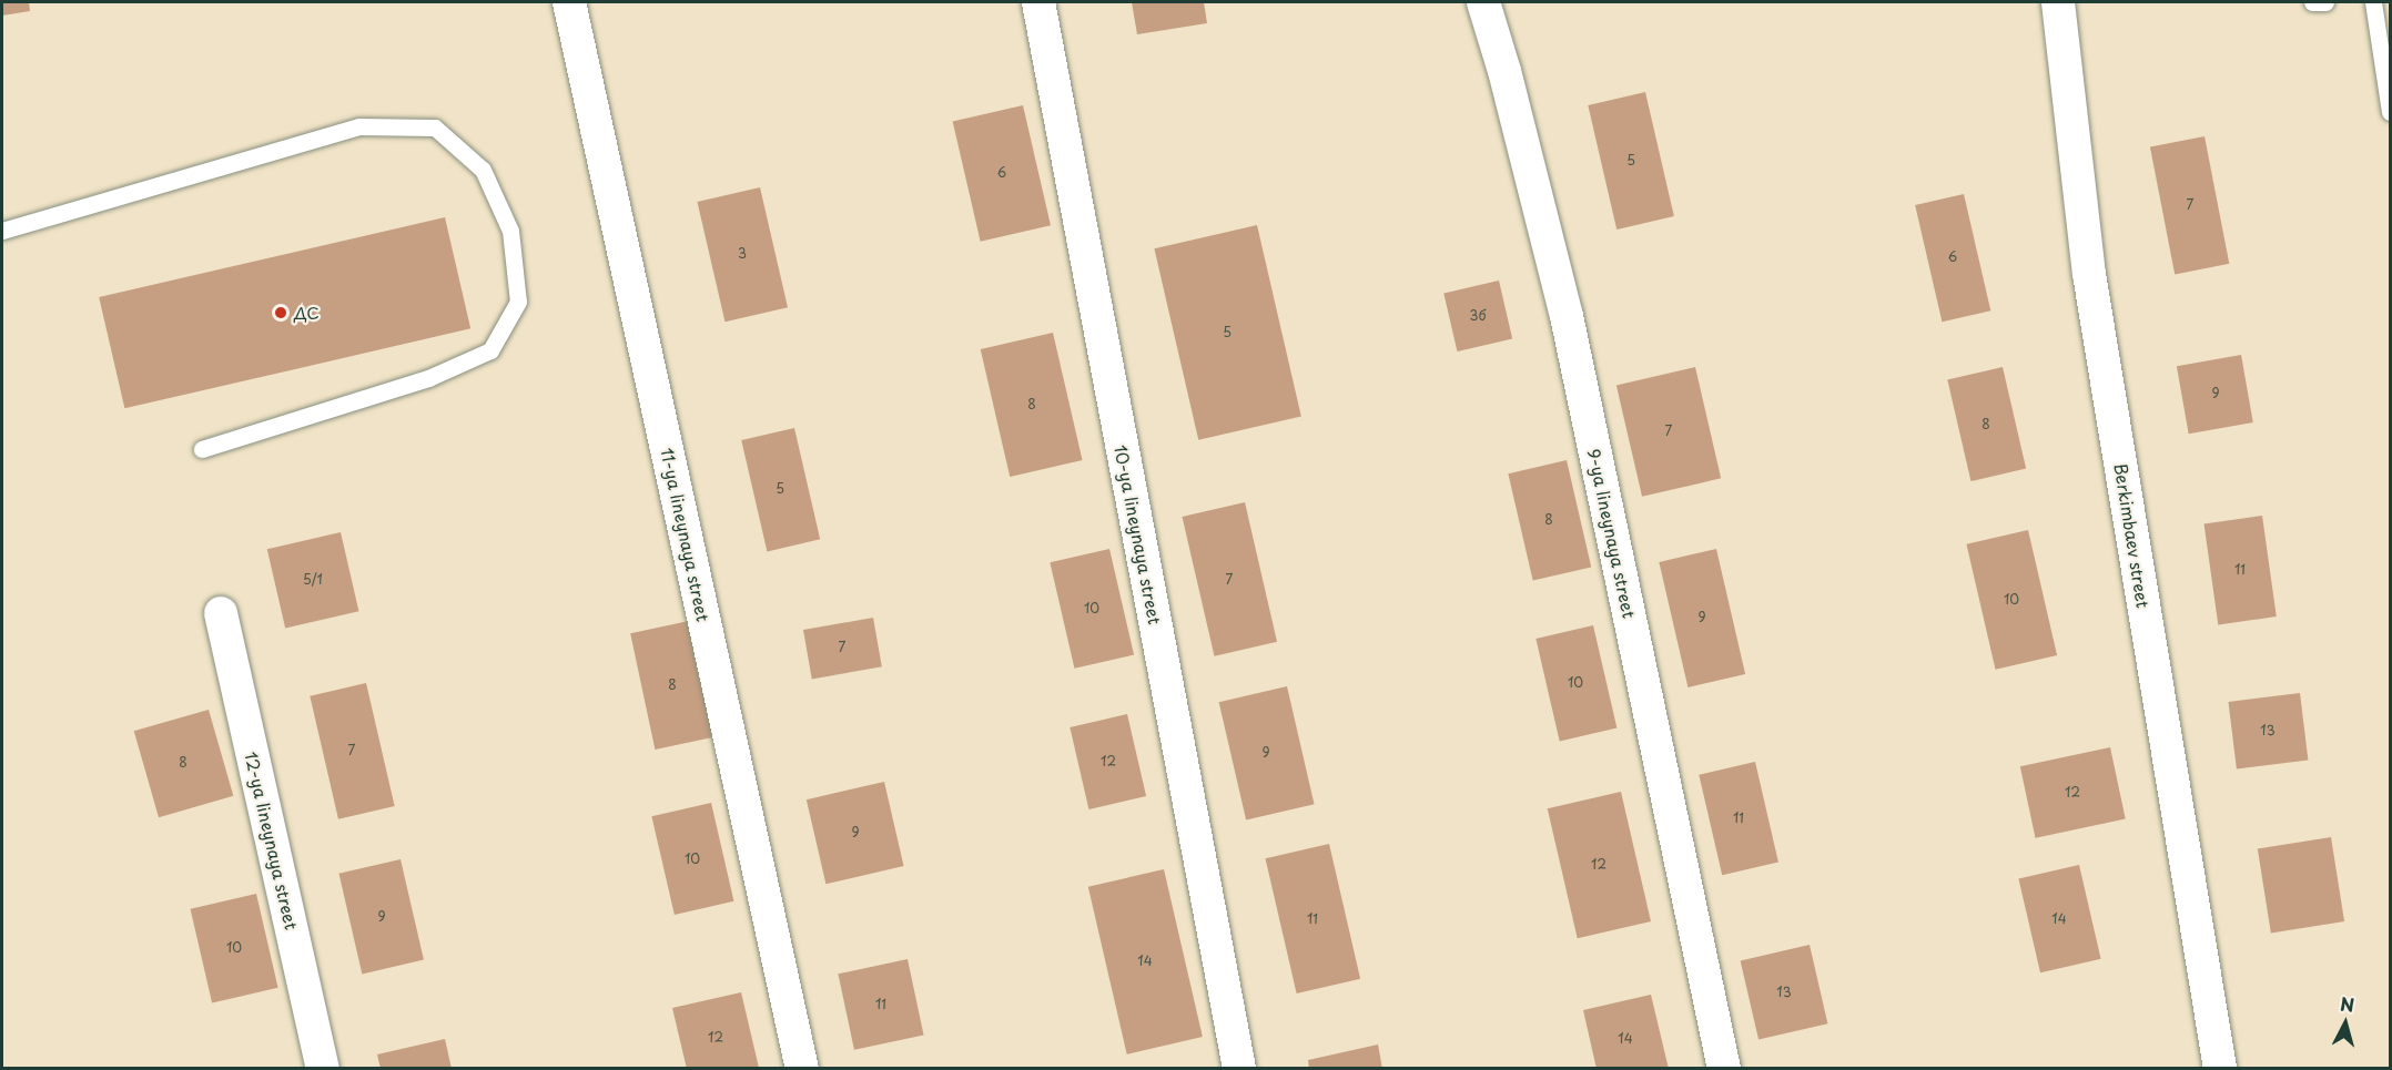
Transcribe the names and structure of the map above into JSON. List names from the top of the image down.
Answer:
{
  "streets": {
    "street": [
      "9-ya lineynaya street",
      "11-ya lineynaya street",
      "10-ya lineynaya street",
      "Berkimbaev street",
      "12-ya lineynaya street"
    ]
  },
  "places": ["ДС"],
  "house_numbers": [
    "5",
    "6",
    "7",
    "3",
    "6",
    "3б",
    "5",
    "9",
    "8",
    "8",
    "7",
    "5",
    "8",
    "11",
    "5/1",
    "7",
    "10",
    "10",
    "9",
    "7",
    "10",
    "8",
    "13",
    "7",
    "9",
    "12",
    "8",
    "12",
    "11",
    "9",
    "10",
    "12",
    "9",
    "11",
    "14",
    "10",
    "14",
    "13",
    "11",
    "12",
    "14"
  ],
  "north": "top"
}
